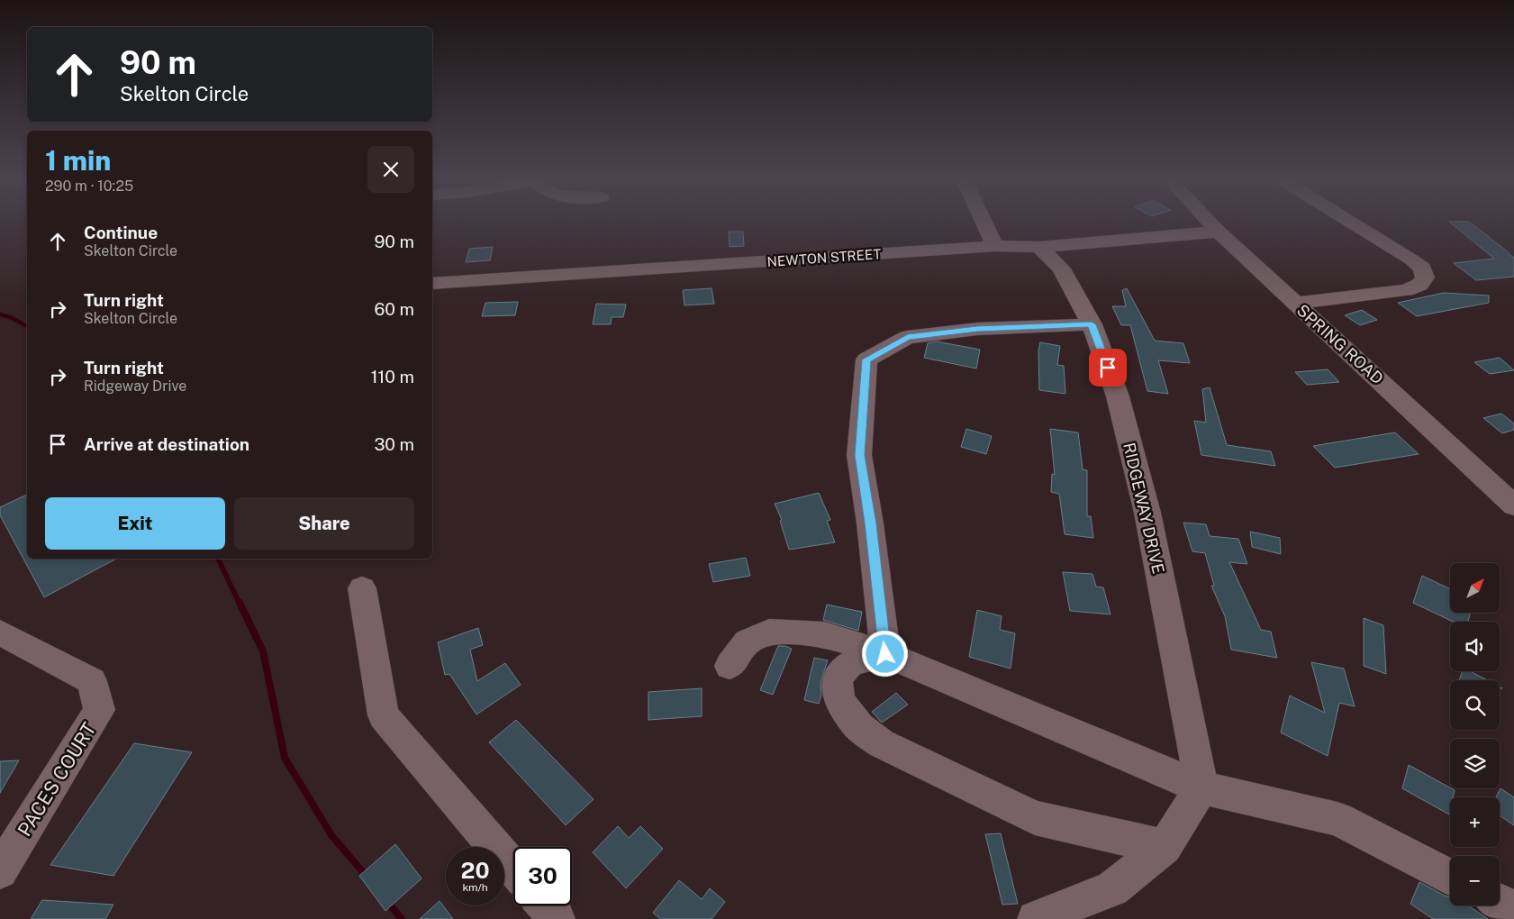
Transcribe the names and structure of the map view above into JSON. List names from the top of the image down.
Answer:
{
  "streets": {
    "street": [
      "NEWTON STREET",
      "SPRING ROAD",
      "RIDGEWAY DRIVE",
      "PACES COURT"
    ]
  },
  "crossings": [
    ["NEWTON STREET", "SPRING ROAD"],
    ["NEWTON STREET", "RIDGEWAY DRIVE"]
  ],
  "north": "top right",
  "page": {
    "turn": ["90 m", "Skelton Circle"],
    "heading": ["1 min", "290 m · 10:25"],
    "list": [
      {
        "name": "Continue",
        "note": "Skelton Circle",
        "value": "90 m"
      },
      {
        "name": "Turn right",
        "note": "Skelton Circle",
        "value": "60 m"
      },
      {
        "name": "Turn right",
        "note": "Ridgeway Drive",
        "value": "110 m"
      },
      {
        "name": "Arrive at destination",
        "value": "30 m"
      }
    ],
    "buttons": ["Exit", "Share"],
    "map_buttons": ["+", "−"],
    "speed": "20 km/h",
    "limit": "30"
  }
}
